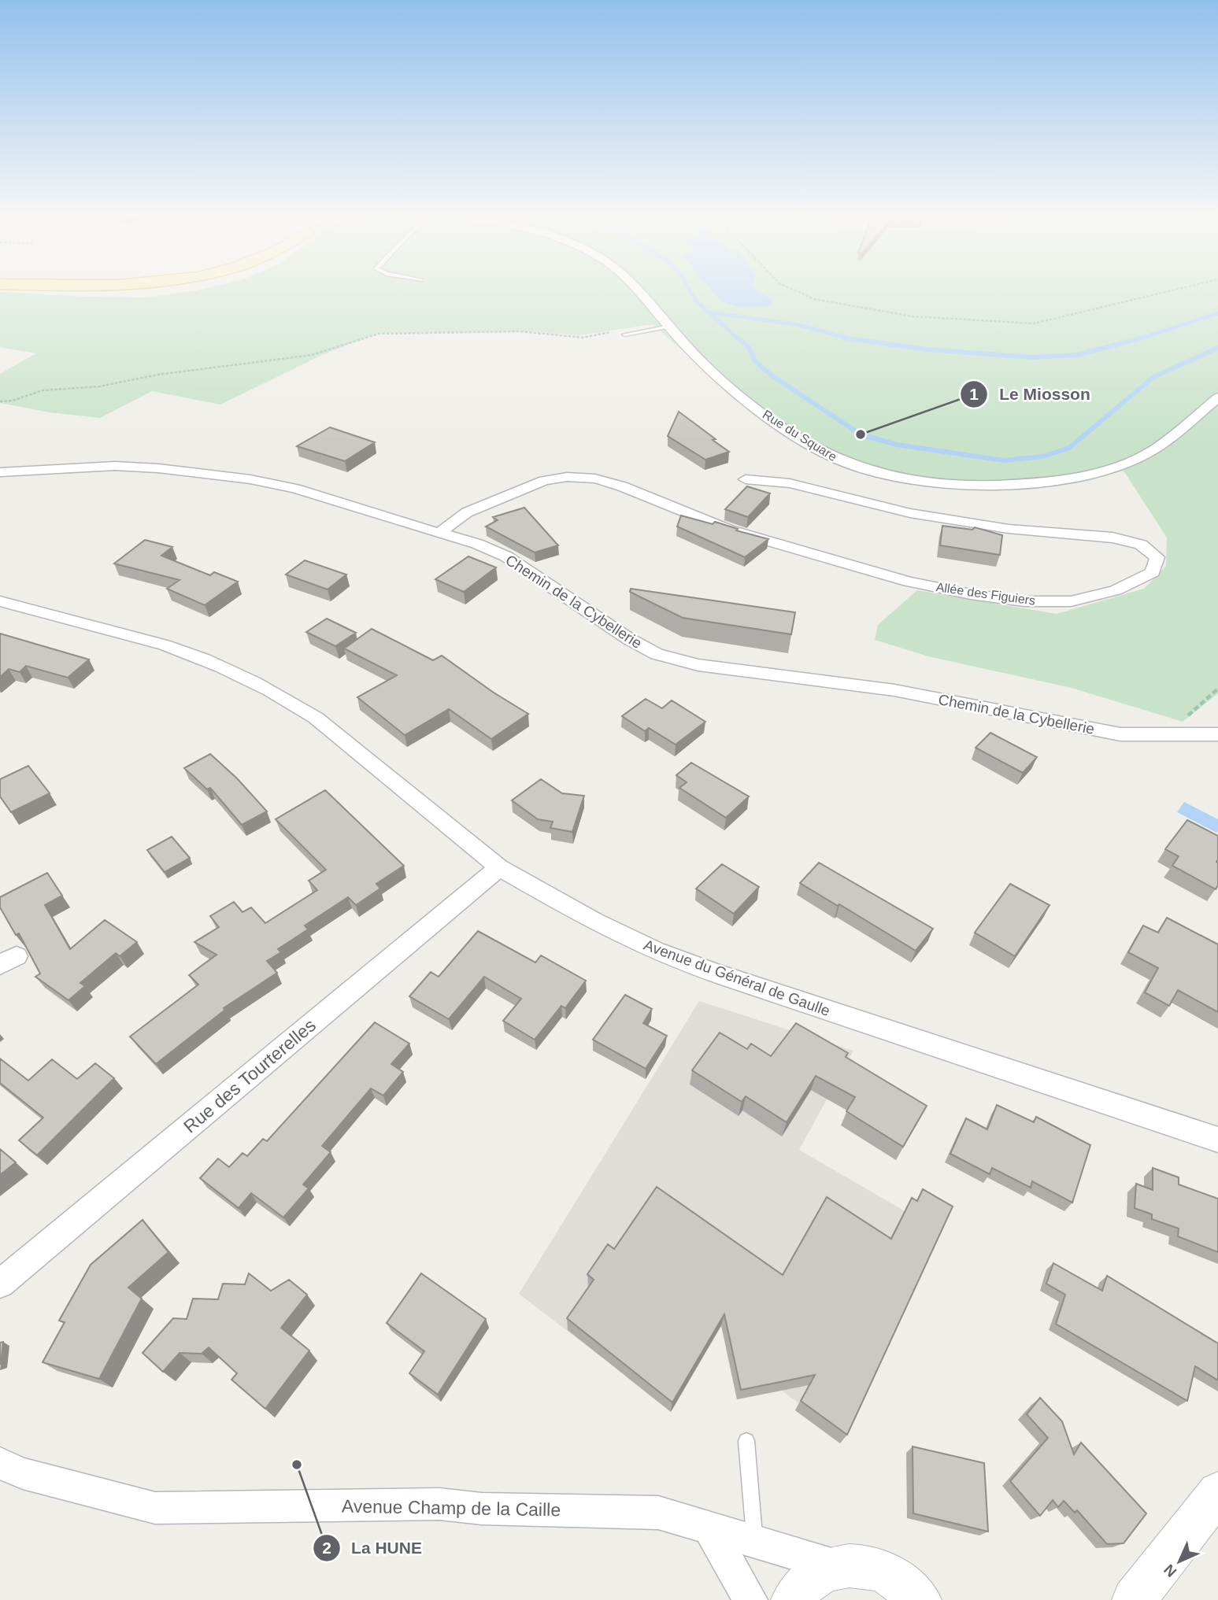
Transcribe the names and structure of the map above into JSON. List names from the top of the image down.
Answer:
{
  "streets": {
    "street": [
      "Rue du Square",
      "Allée des Figuiers",
      "Chemin de la Cybellerie",
      "Avenue du Général de Gaulle",
      "Rue des Tourterelles",
      "Avenue Champ de la Caille"
    ]
  },
  "crossings": [
    ["Allée des Figuiers", "Chemin de la Cybellerie"],
    ["Avenue du Général de Gaulle", "Rue des Tourterelles"]
  ],
  "places": ["Le Miosson", "La HUNE"],
  "north": "bottom left"
}
